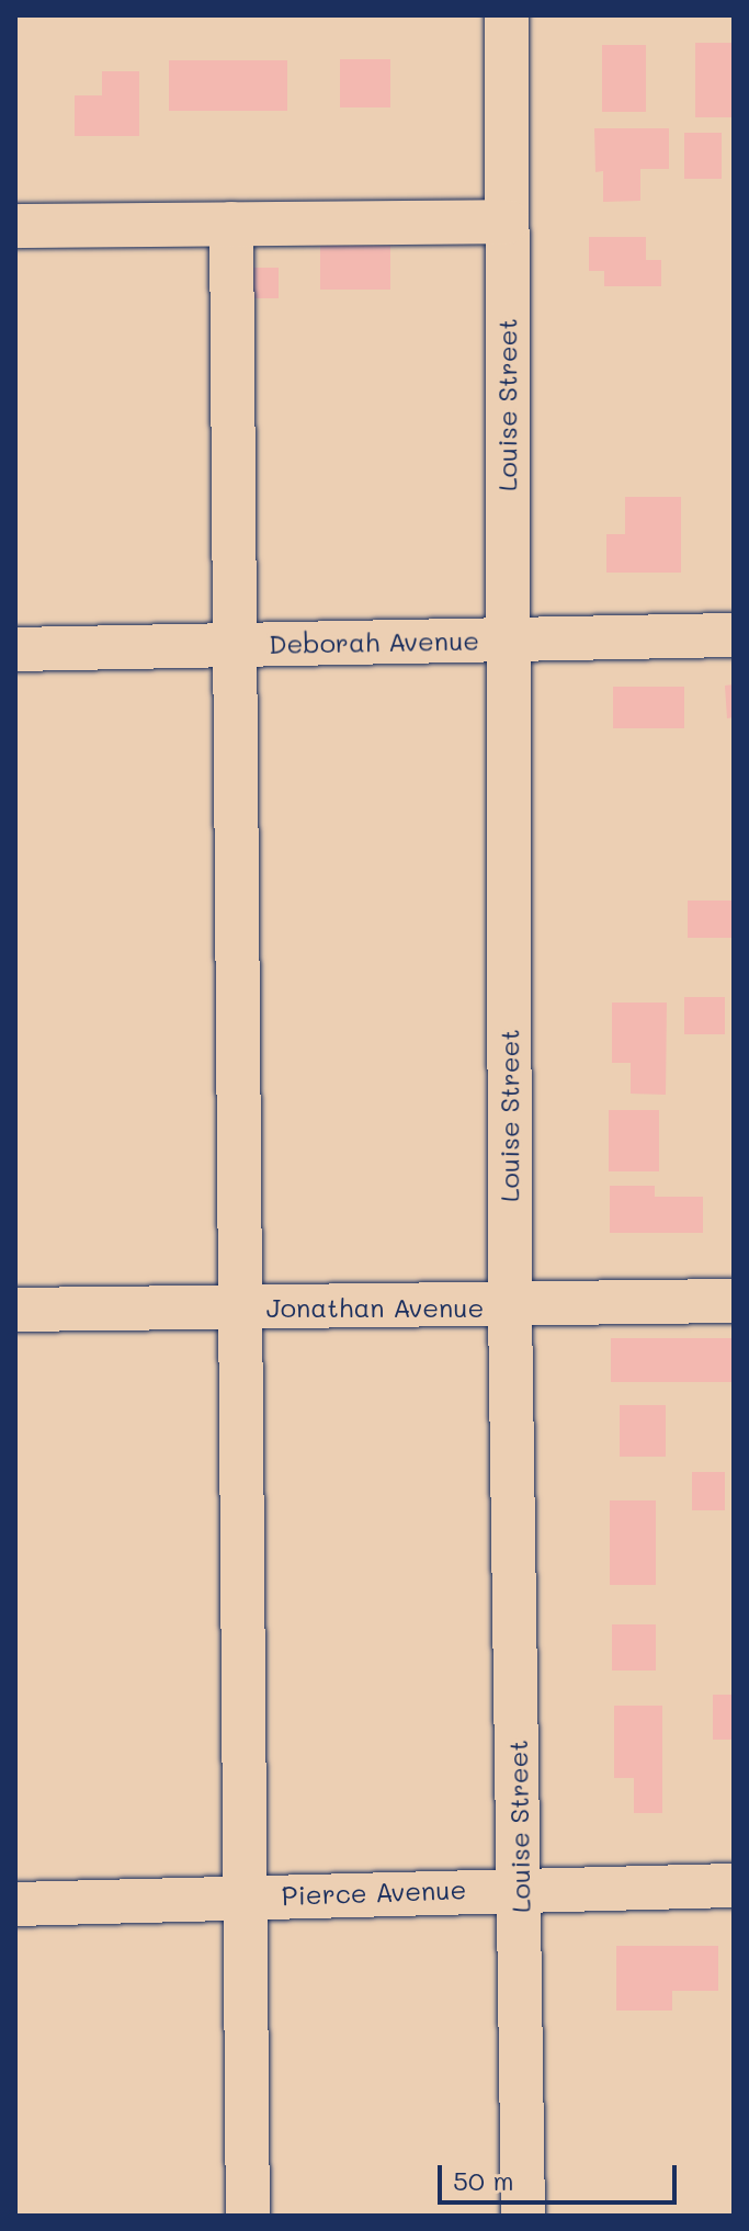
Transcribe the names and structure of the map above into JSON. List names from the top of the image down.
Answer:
{
  "streets": {
    "street": [
      "Louise Street",
      "Deborah Avenue",
      "Jonathan Avenue",
      "Pierce Avenue"
    ]
  },
  "crossings": [
    ["Louise Street", "Deborah Avenue"],
    ["Louise Street", "Jonathan Avenue"],
    ["Louise Street", "Pierce Avenue"]
  ],
  "scale_bar": "50 m"
}
